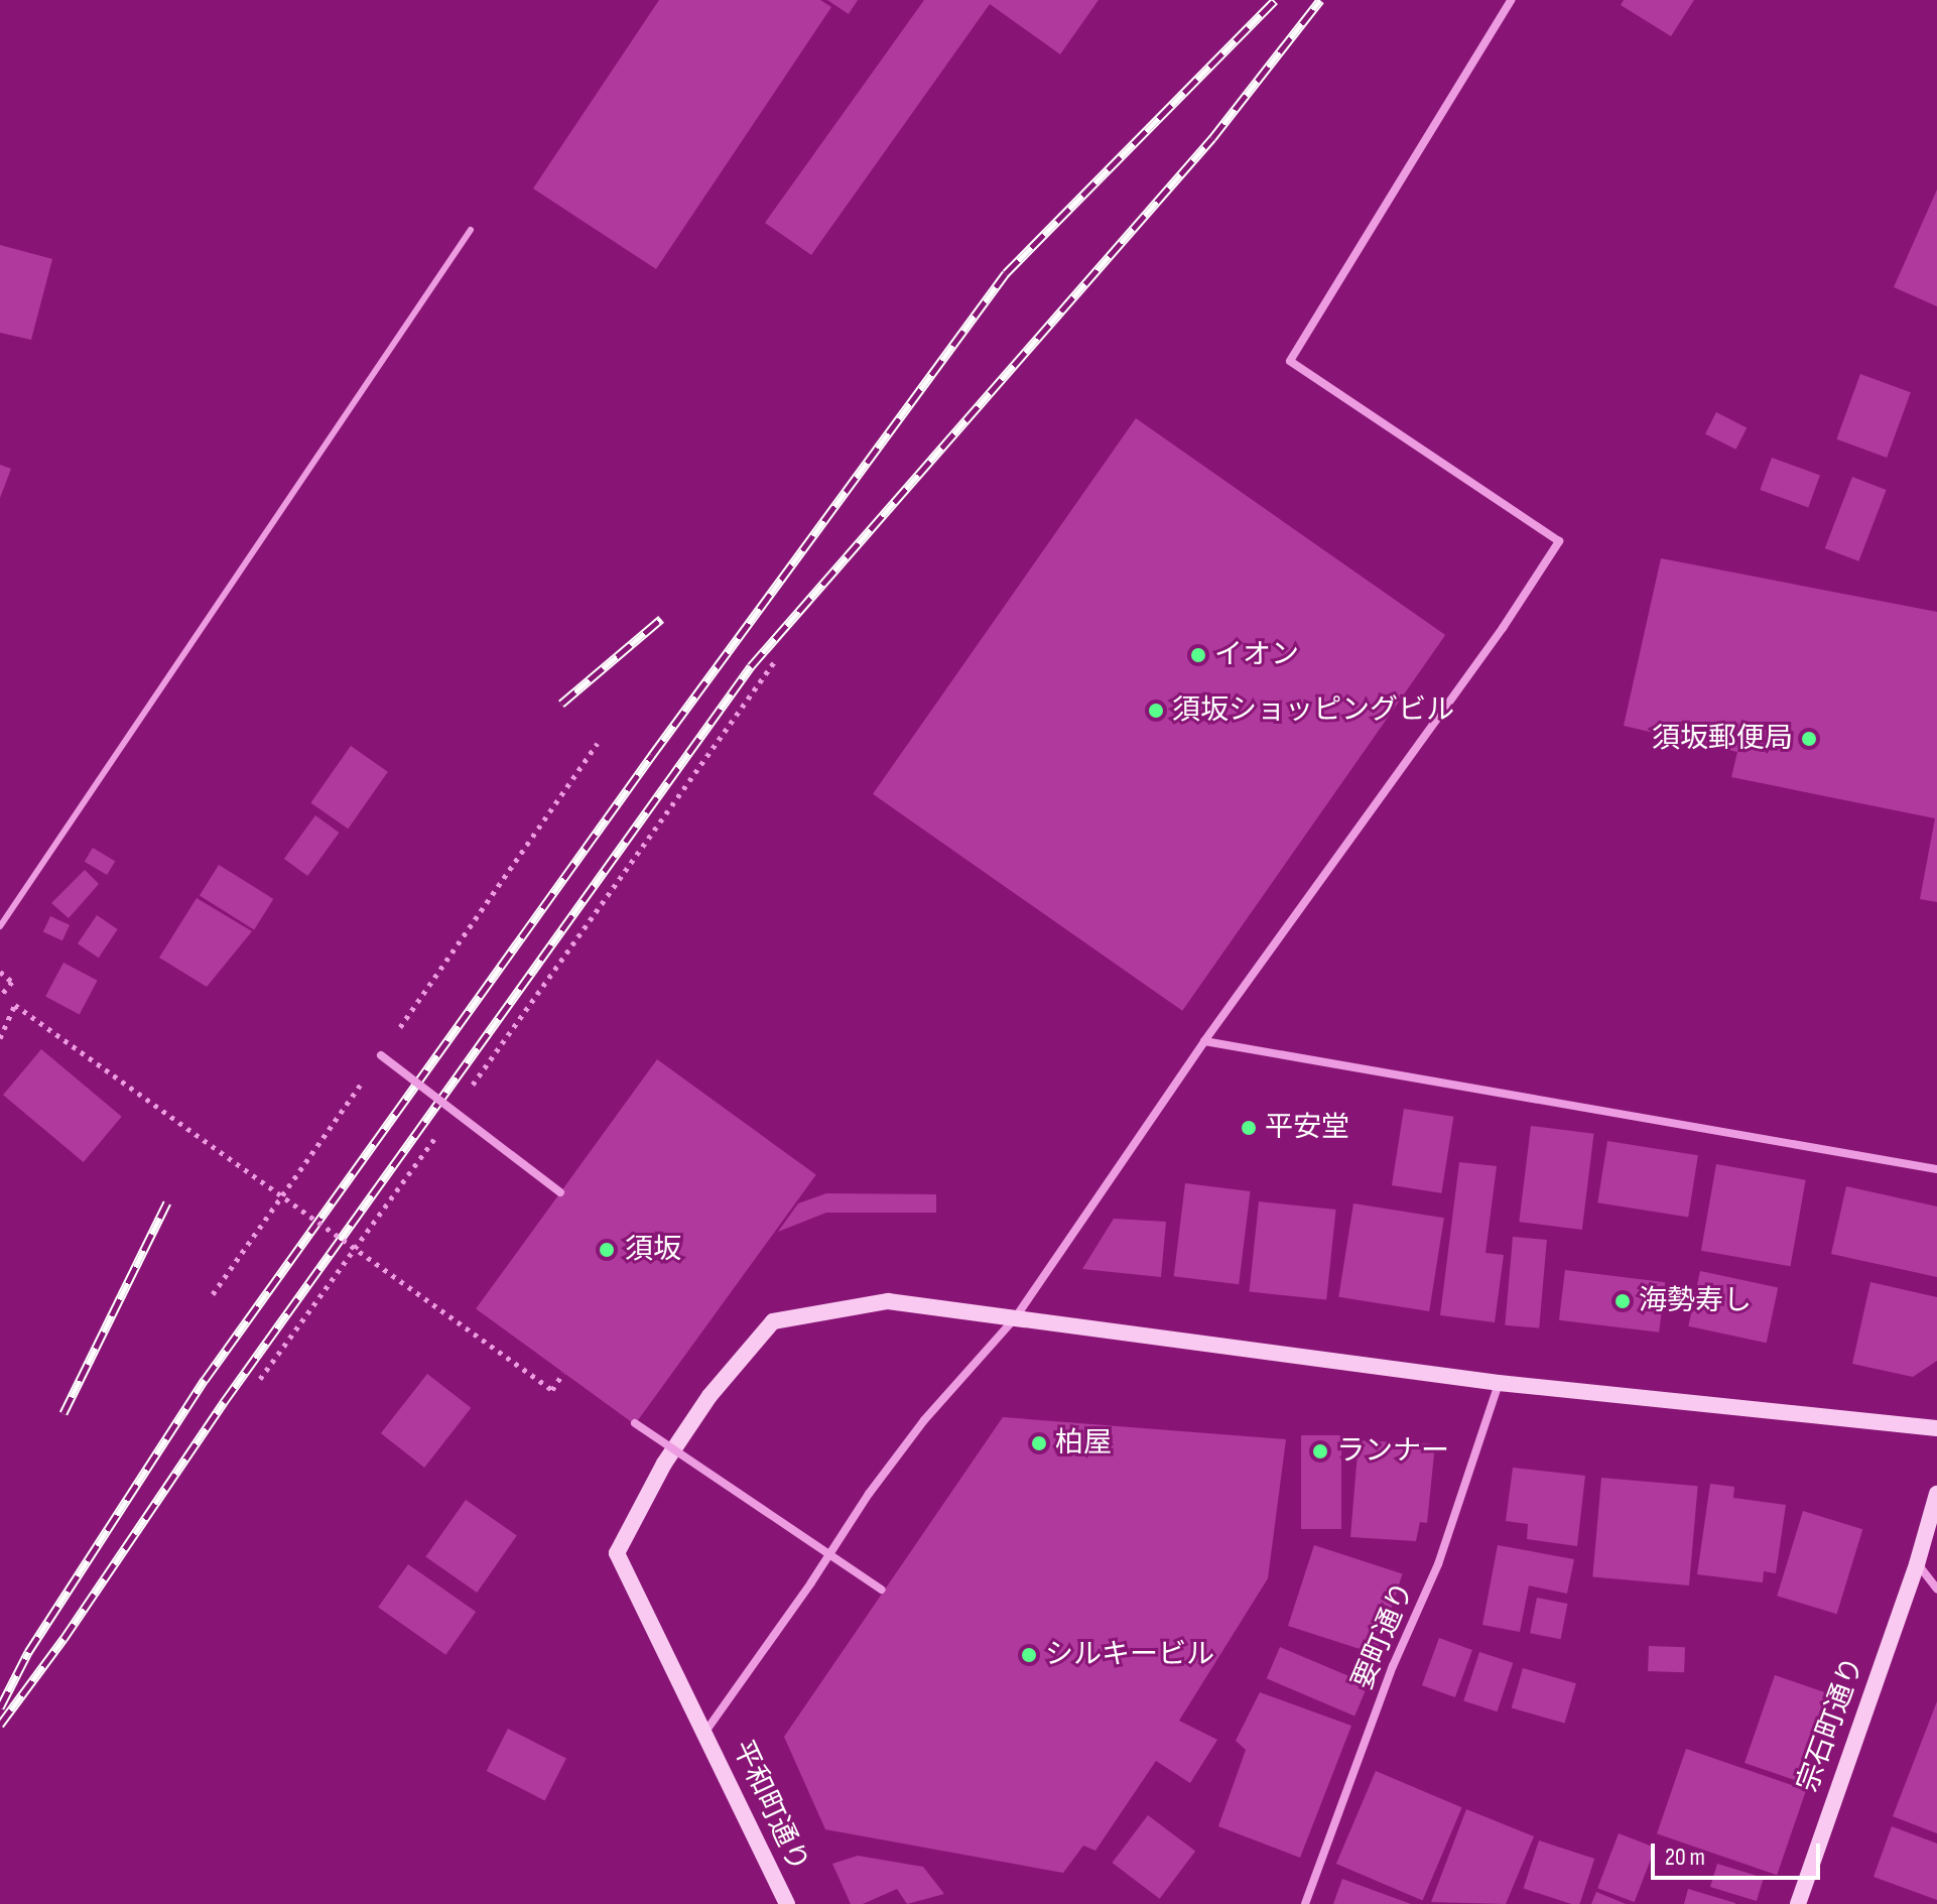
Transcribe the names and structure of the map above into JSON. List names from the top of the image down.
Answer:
{
  "streets": {
    "main road": ["宗石町通り", "平和町通り"],
    "street": ["要町通り"]
  },
  "places": [
    "イオン",
    "須坂ショッピングビル",
    "須坂郵便局",
    "平安堂",
    "須坂",
    "海勢寿し",
    "柏屋",
    "ランナー",
    "シルキービル"
  ],
  "scale_bar": "20 m"
}
